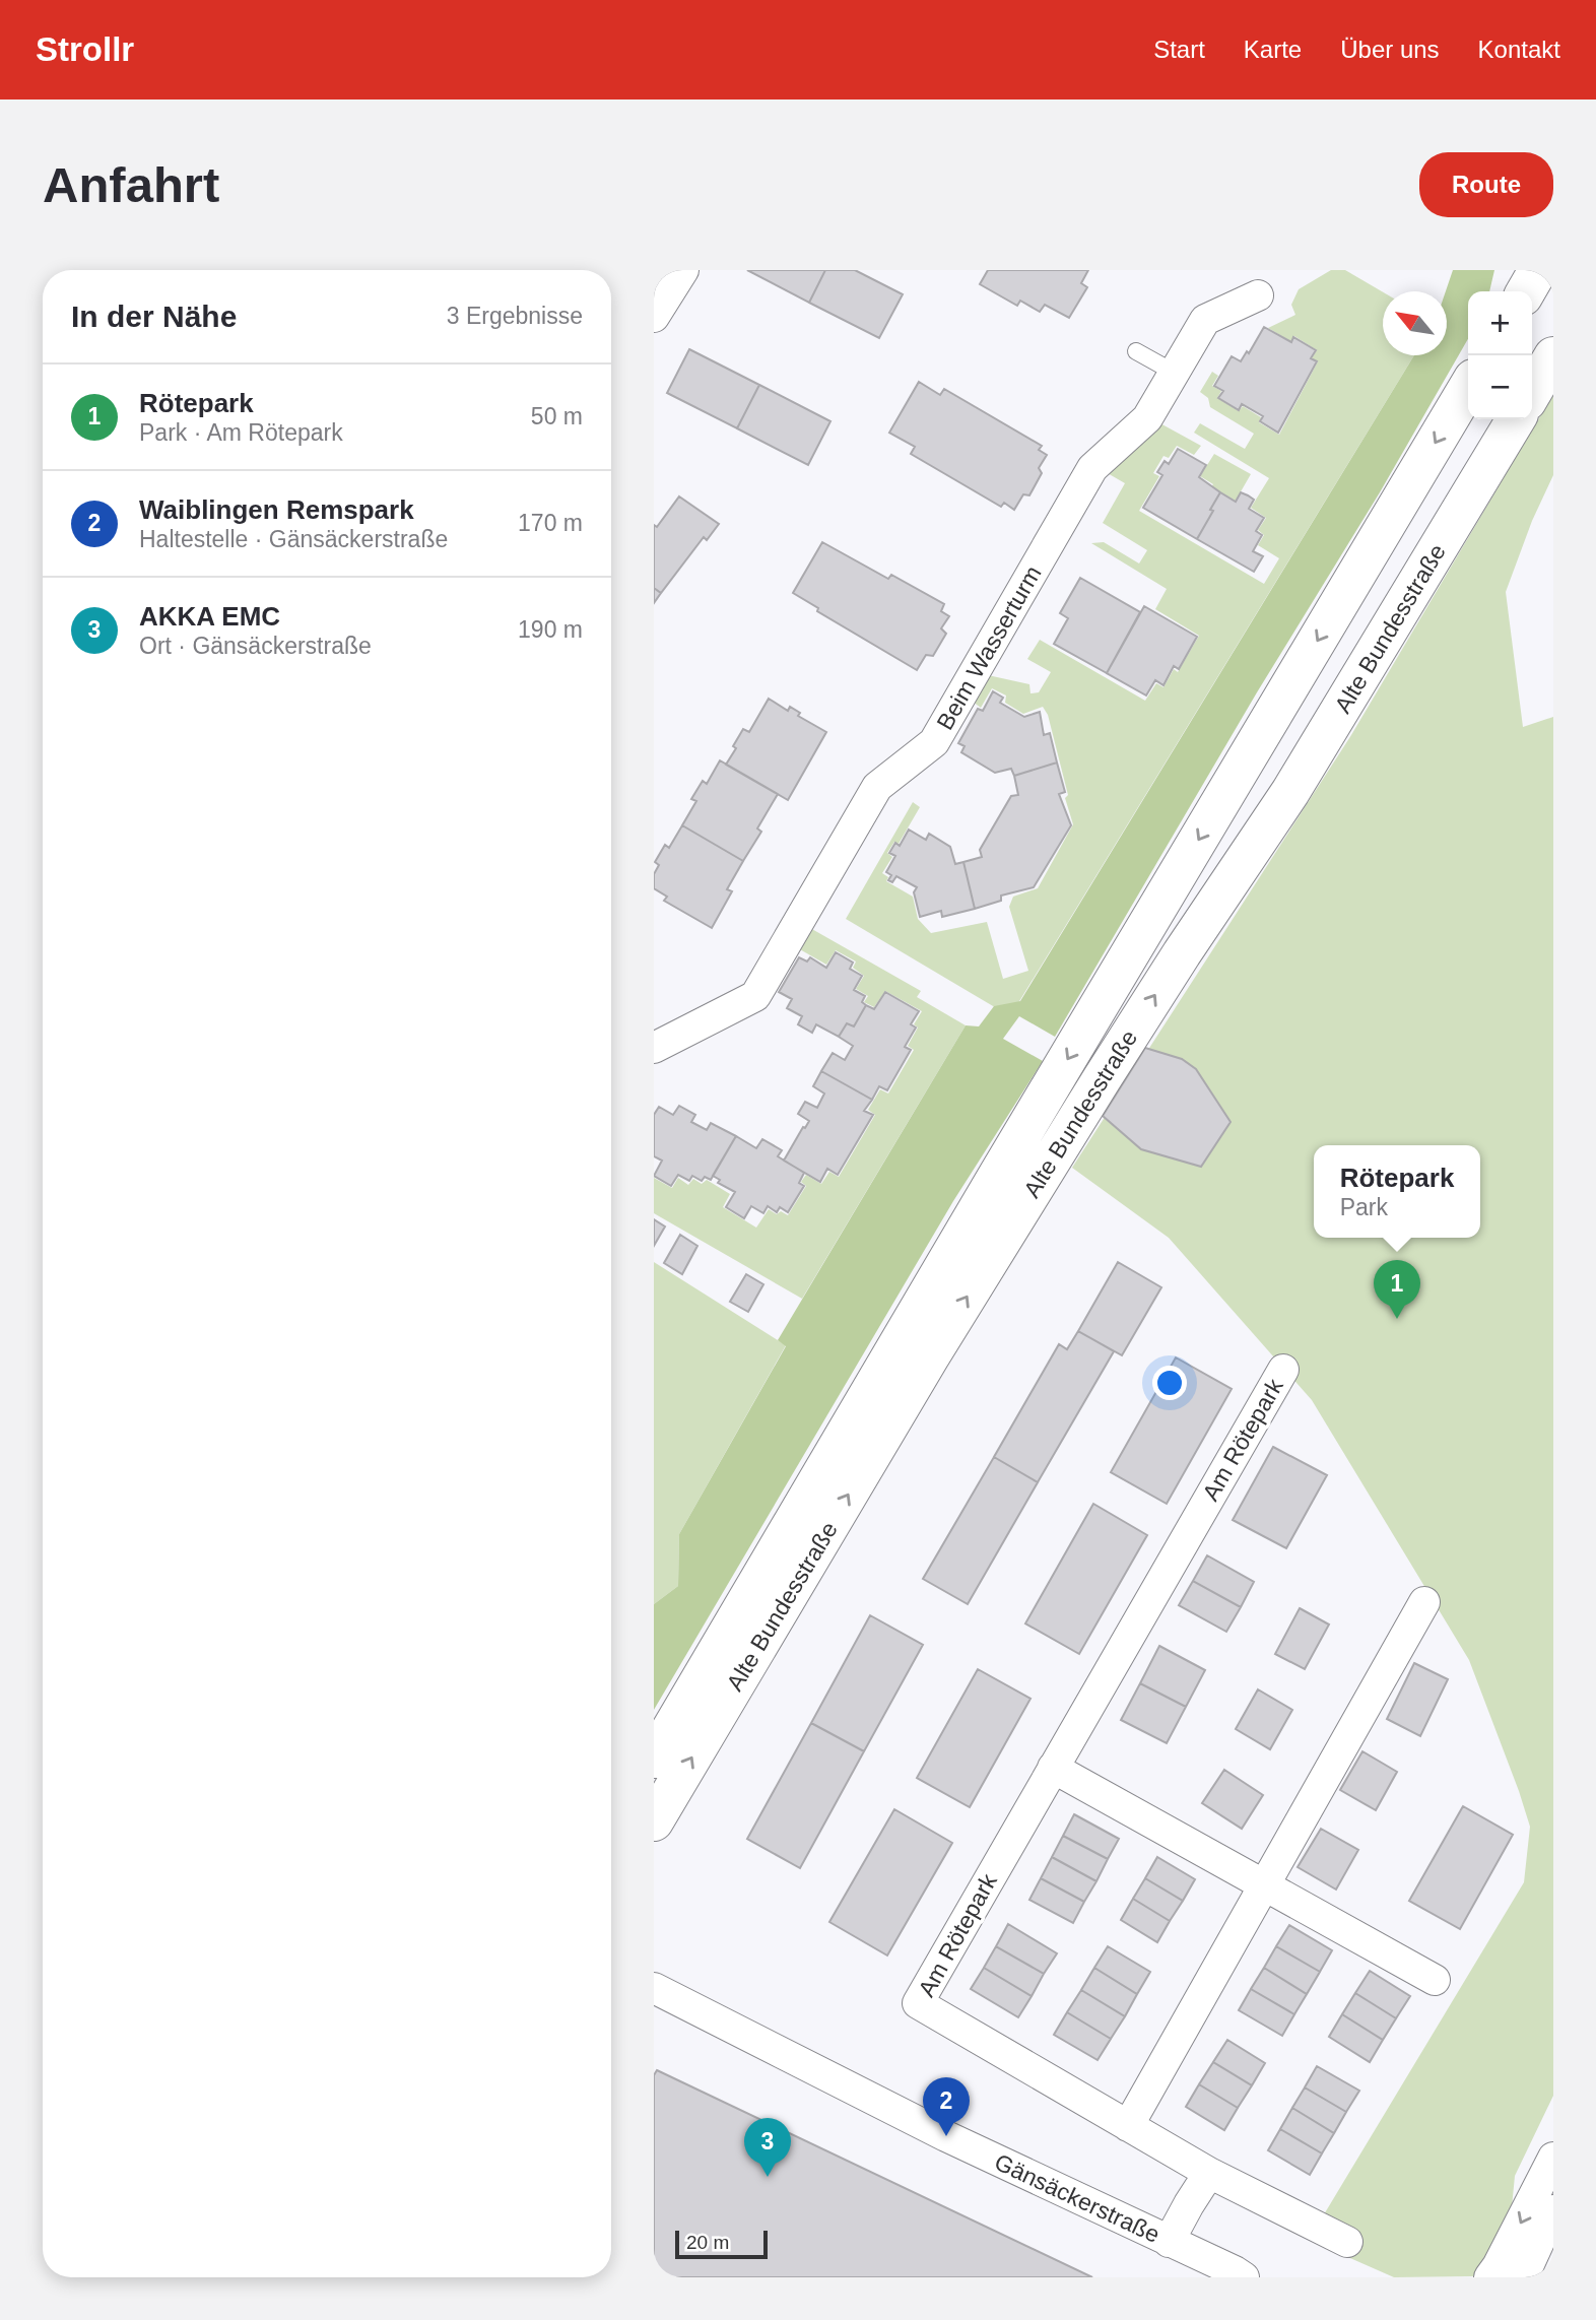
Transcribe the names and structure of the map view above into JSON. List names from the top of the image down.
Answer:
{
  "streets": {
    "main road": ["Alte Bundesstraße"],
    "street": ["Beim Wasserturm", "Am Rötepark", "Gänsäckerstraße"]
  },
  "scale_bar": "20 m",
  "north": "top left",
  "page": {
    "header": "Strollr",
    "nav": [
      "Start",
      "Karte",
      "Über uns",
      "Kontakt"
    ],
    "buttons": "Route",
    "title": "Anfahrt",
    "heading": ["In der Nähe", "3 Ergebnisse"],
    "map_buttons": ["+", "−"],
    "list": [
      {
        "mark": "1",
        "name": "Rötepark",
        "note": "Park · Am Rötepark",
        "value": "50 m"
      },
      {
        "mark": "2",
        "name": "Waiblingen Remspark",
        "note": "Haltestelle · Gänsäckerstraße",
        "value": "170 m"
      },
      {
        "mark": "3",
        "name": "AKKA EMC",
        "note": "Ort · Gänsäckerstraße",
        "value": "190 m"
      }
    ],
    "popup": ["Rötepark", "Park"],
    "pins": ["1", "2", "3"],
    "scale": "20 m"
  }
}
